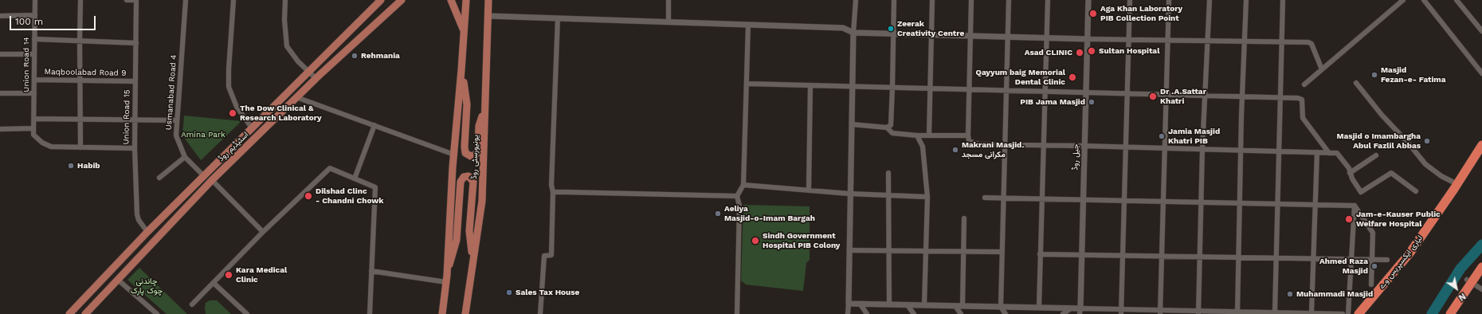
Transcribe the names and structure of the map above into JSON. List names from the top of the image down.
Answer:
{
  "streets": {
    "highway": ["لیاری ایکسپریس وے"],
    "main road": ["اسٹیڈیم روڈ", "یونیورسٹی روڈ"],
    "street": [
      "Union Road 14",
      "Maqboolabad Road 9",
      "Usmanabad Road 4",
      "Union Road 15",
      "جیل روڈ"
    ]
  },
  "crossings": [
    ["Union Road 14", "Maqboolabad Road 9"],
    ["Maqboolabad Road 9", "Union Road 15"],
    ["Usmanabad Road 4", "اسٹیڈیم روڈ"],
    ["Union Road 15", "اسٹیڈیم روڈ"]
  ],
  "parks": ["Amina Park", "چاندنی چوک پارک"],
  "places": [
    "Aga Khan Laboratory PIB Collection Point",
    "Zeerak Creativity Centre",
    "Sultan Hospital",
    "Asad CLINIC",
    "Rehmania",
    "Masjid Fezan-e- Fatima",
    "Qayyum baig Memorial Dental Clinic",
    "Dr .A.Sattar Khatri",
    "PIB Jama Masjid",
    "The Dow Clinical & Research Laboratory",
    "Jamia Masjid Khatri PIB",
    "Masjid o Imambargha Abul Fazlil Abbas",
    "Makrani Masjid۔ مکرانی مسجد",
    "Habib",
    "Dilshad Clinc - Chandni Chowk",
    "Aeliya Masjid-o-Imam Bargah",
    "Jam-e-Kauser Public Welfare Hospital",
    "Sindh Government Hospital PIB Colony",
    "Ahmed Raza Masjid",
    "Kara Medical Clinic",
    "Sales Tax House",
    "Muhammadi Masjid"
  ],
  "scale_bar": "100 m",
  "north": "bottom right"
}
